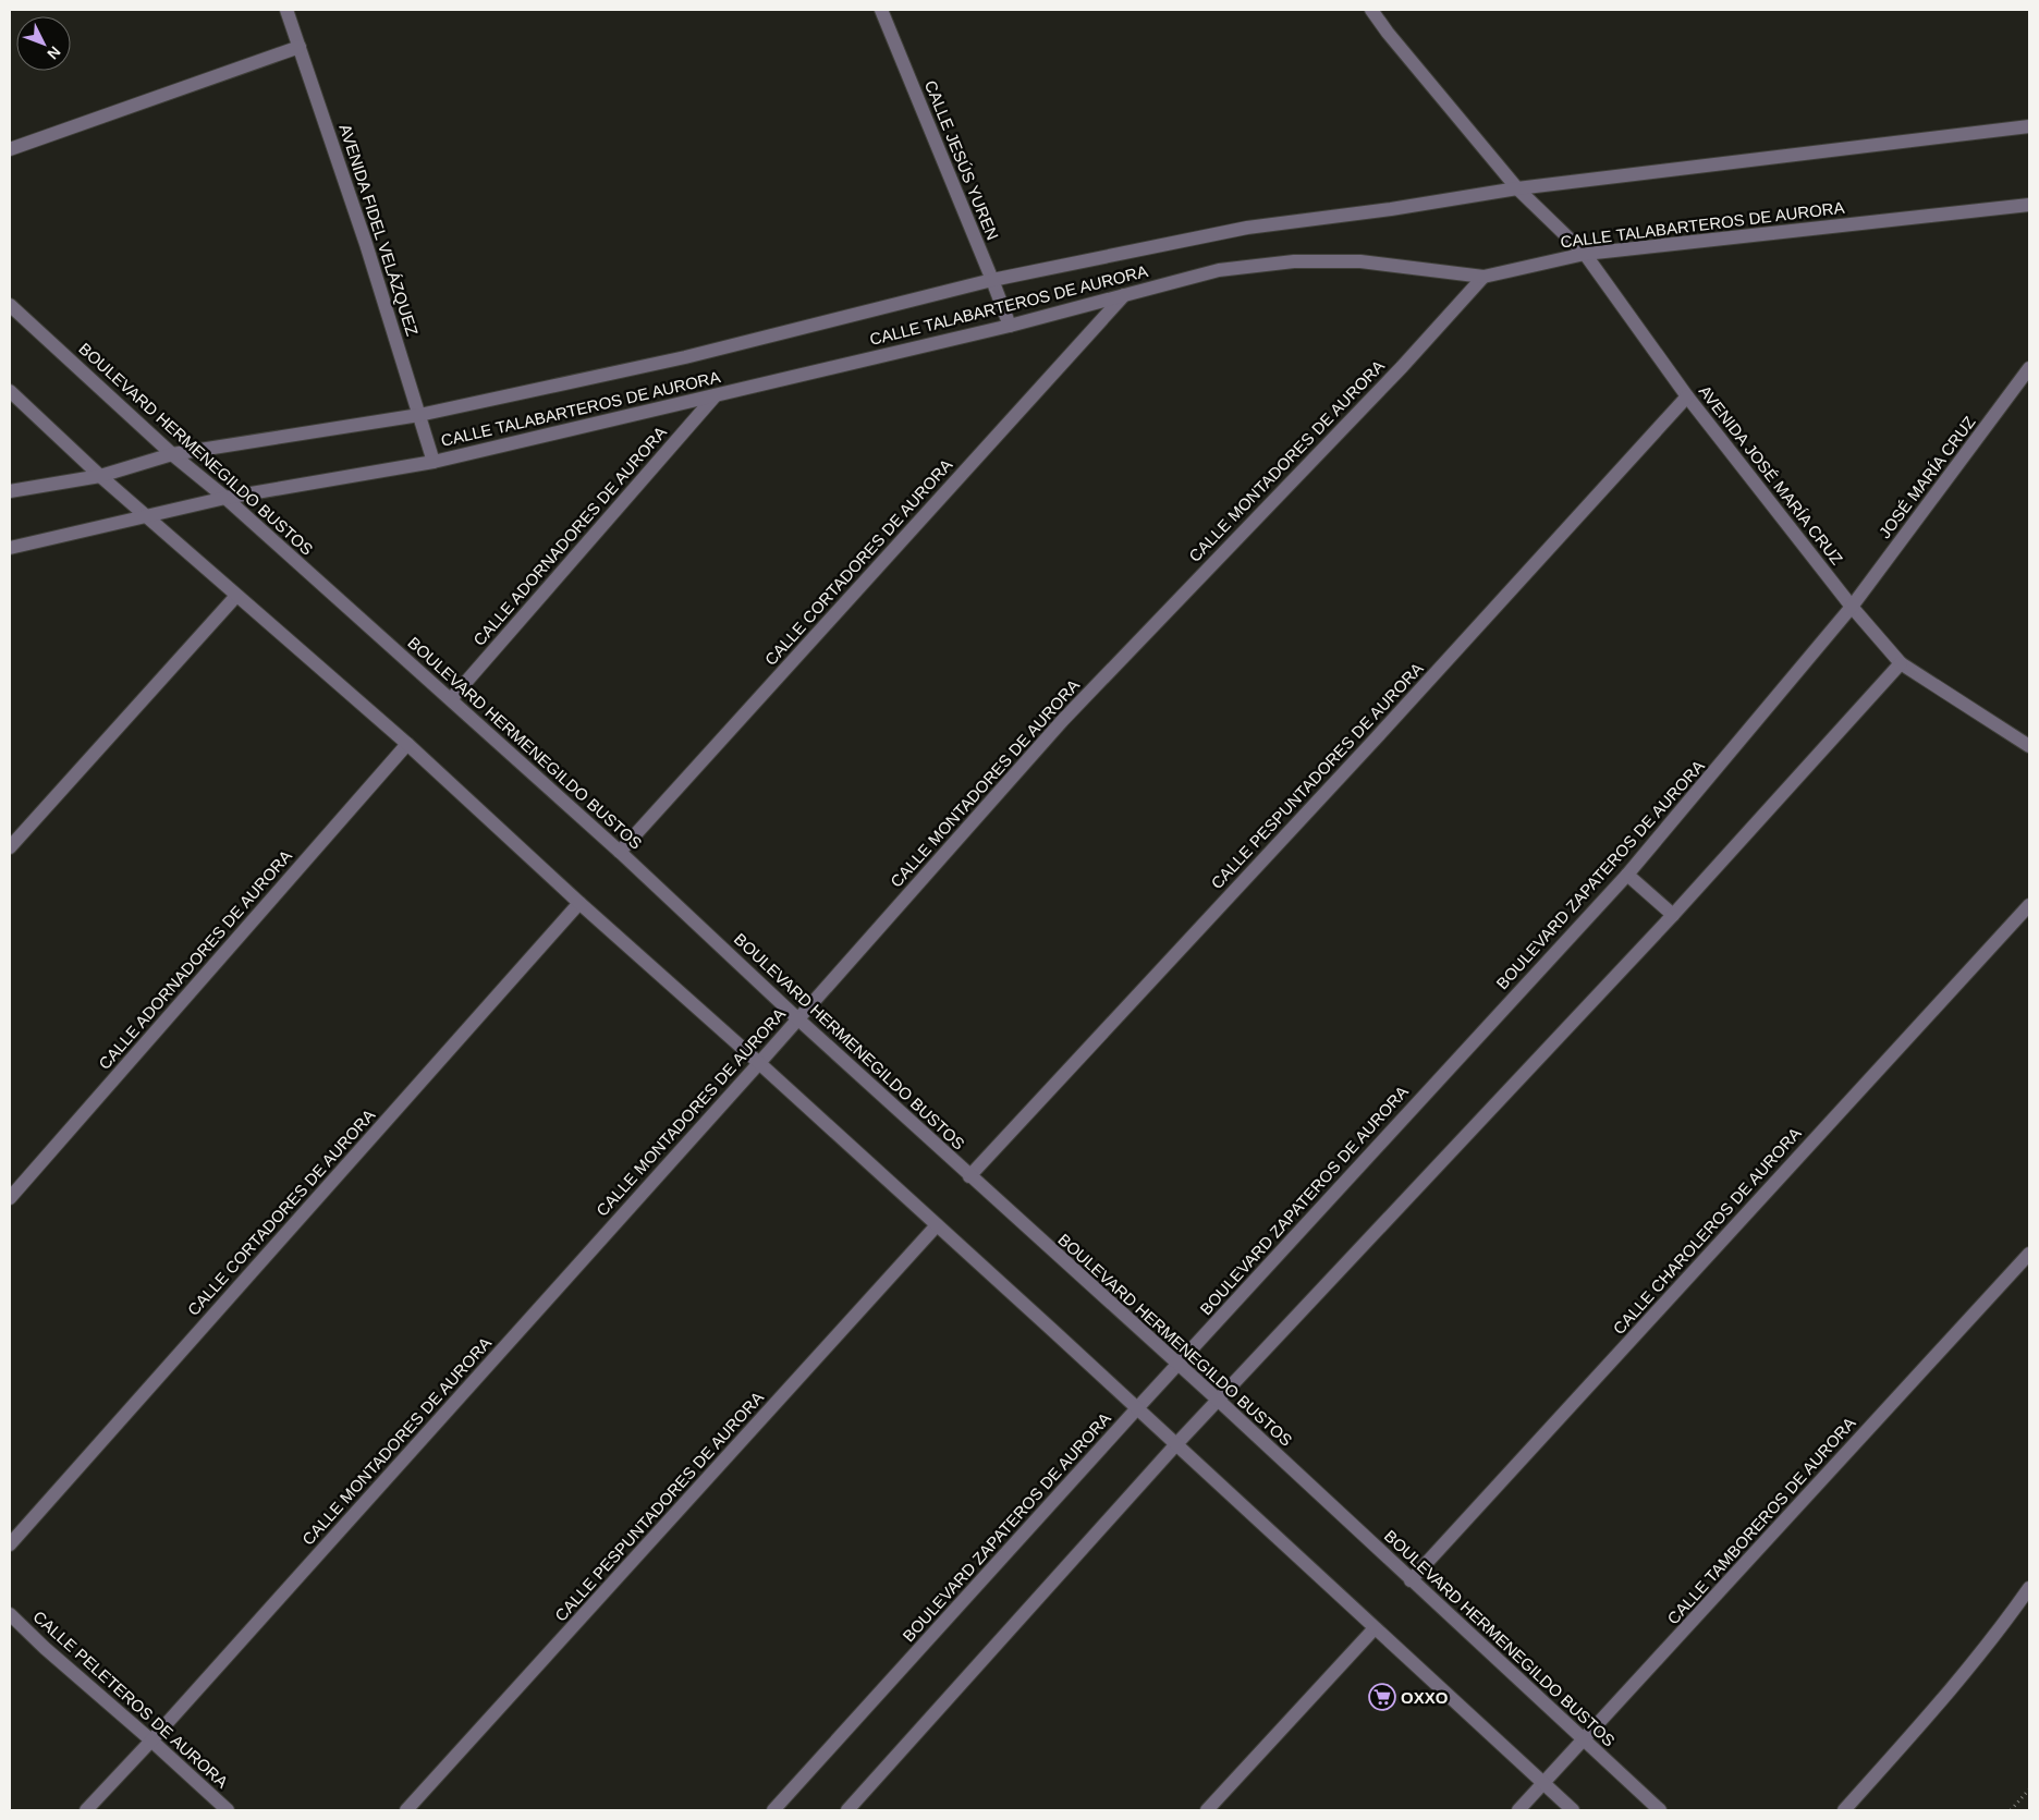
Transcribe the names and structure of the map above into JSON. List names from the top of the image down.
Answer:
{
  "streets": {
    "street": [
      "CALLE JESÚS YUREN",
      "CALLE TALABARTEROS DE AURORA",
      "AVENIDA FIDEL VELÁZQUEZ",
      "BOULEVARD HERMENEGILDO BUSTOS",
      "CALLE MONTADORES DE AURORA",
      "AVENIDA JOSÉ MARÍA CRUZ",
      "JOSÉ MARÍA CRUZ",
      "CALLE ADORNADORES DE AURORA",
      "CALLE CORTADORES DE AURORA",
      "CALLE PESPUNTADORES DE AURORA",
      "BOULEVARD ZAPATEROS DE AURORA",
      "CALLE CHAROLEROS DE AURORA",
      "CALLE TAMBOREROS DE AURORA",
      "CALLE PELETEROS DE AURORA"
    ]
  },
  "crossings": [
    ["CALLE JESÚS YUREN", "CALLE TALABARTEROS DE AURORA"],
    ["CALLE TALABARTEROS DE AURORA", "AVENIDA FIDEL VELÁZQUEZ"],
    ["CALLE TALABARTEROS DE AURORA", "BOULEVARD HERMENEGILDO BUSTOS"],
    ["CALLE TALABARTEROS DE AURORA", "CALLE MONTADORES DE AURORA"],
    ["CALLE TALABARTEROS DE AURORA", "AVENIDA JOSÉ MARÍA CRUZ"],
    ["CALLE TALABARTEROS DE AURORA", "CALLE ADORNADORES DE AURORA"],
    ["CALLE TALABARTEROS DE AURORA", "CALLE CORTADORES DE AURORA"],
    ["BOULEVARD HERMENEGILDO BUSTOS", "CALLE MONTADORES DE AURORA"],
    ["BOULEVARD HERMENEGILDO BUSTOS", "CALLE ADORNADORES DE AURORA"],
    ["BOULEVARD HERMENEGILDO BUSTOS", "CALLE CORTADORES DE AURORA"],
    ["BOULEVARD HERMENEGILDO BUSTOS", "CALLE PESPUNTADORES DE AURORA"],
    ["BOULEVARD HERMENEGILDO BUSTOS", "BOULEVARD ZAPATEROS DE AURORA"],
    ["BOULEVARD HERMENEGILDO BUSTOS", "CALLE CHAROLEROS DE AURORA"],
    ["BOULEVARD HERMENEGILDO BUSTOS", "CALLE TAMBOREROS DE AURORA"],
    ["CALLE MONTADORES DE AURORA", "CALLE PELETEROS DE AURORA"],
    ["AVENIDA JOSÉ MARÍA CRUZ", "JOSÉ MARÍA CRUZ"],
    ["AVENIDA JOSÉ MARÍA CRUZ", "CALLE PESPUNTADORES DE AURORA"],
    ["AVENIDA JOSÉ MARÍA CRUZ", "BOULEVARD ZAPATEROS DE AURORA"],
    ["JOSÉ MARÍA CRUZ", "BOULEVARD ZAPATEROS DE AURORA"]
  ],
  "places": {
    "supermarket": ["OXXO"]
  },
  "north": "bottom right"
}
